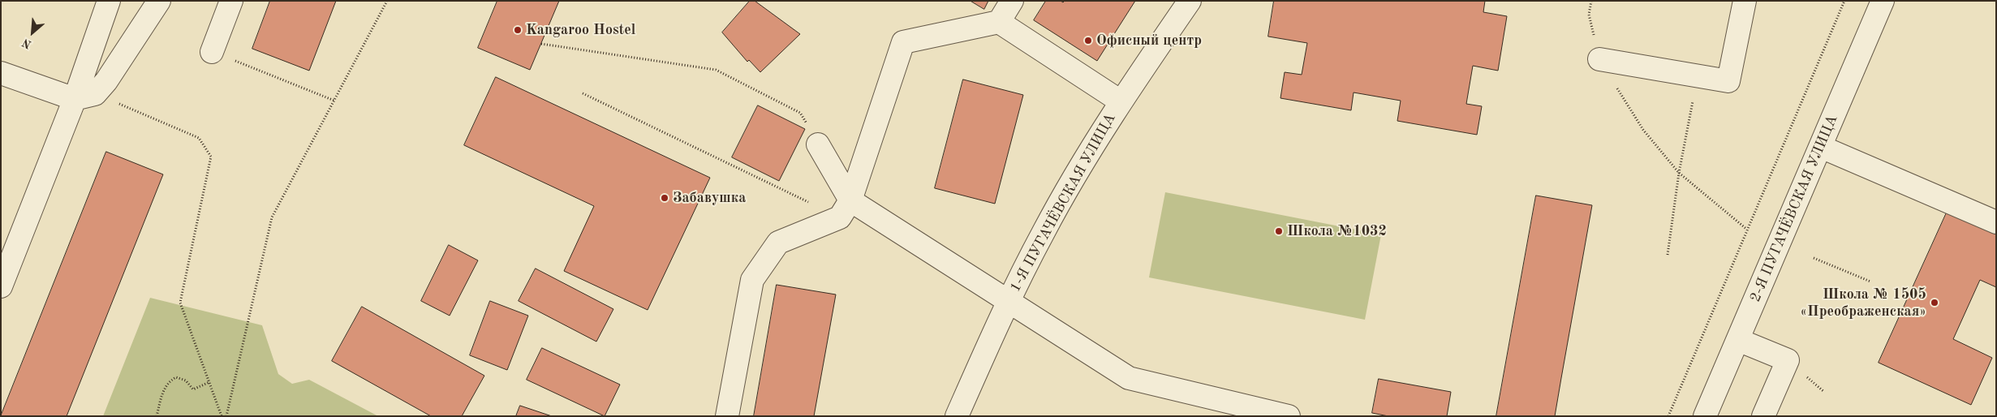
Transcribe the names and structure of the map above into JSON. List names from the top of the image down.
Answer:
{
  "streets": {
    "street": ["1-Я ПУГАЧЁВСКАЯ УЛИЦА", "2-Я ПУГАЧЁВСКАЯ УЛИЦА"]
  },
  "places": [
    "Kangaroo Hostel",
    "Офисный центр",
    "Забавушка",
    "Школа №1032",
    "Школа № 1505 «Преображенская»"
  ],
  "north": "bottom left"
}
